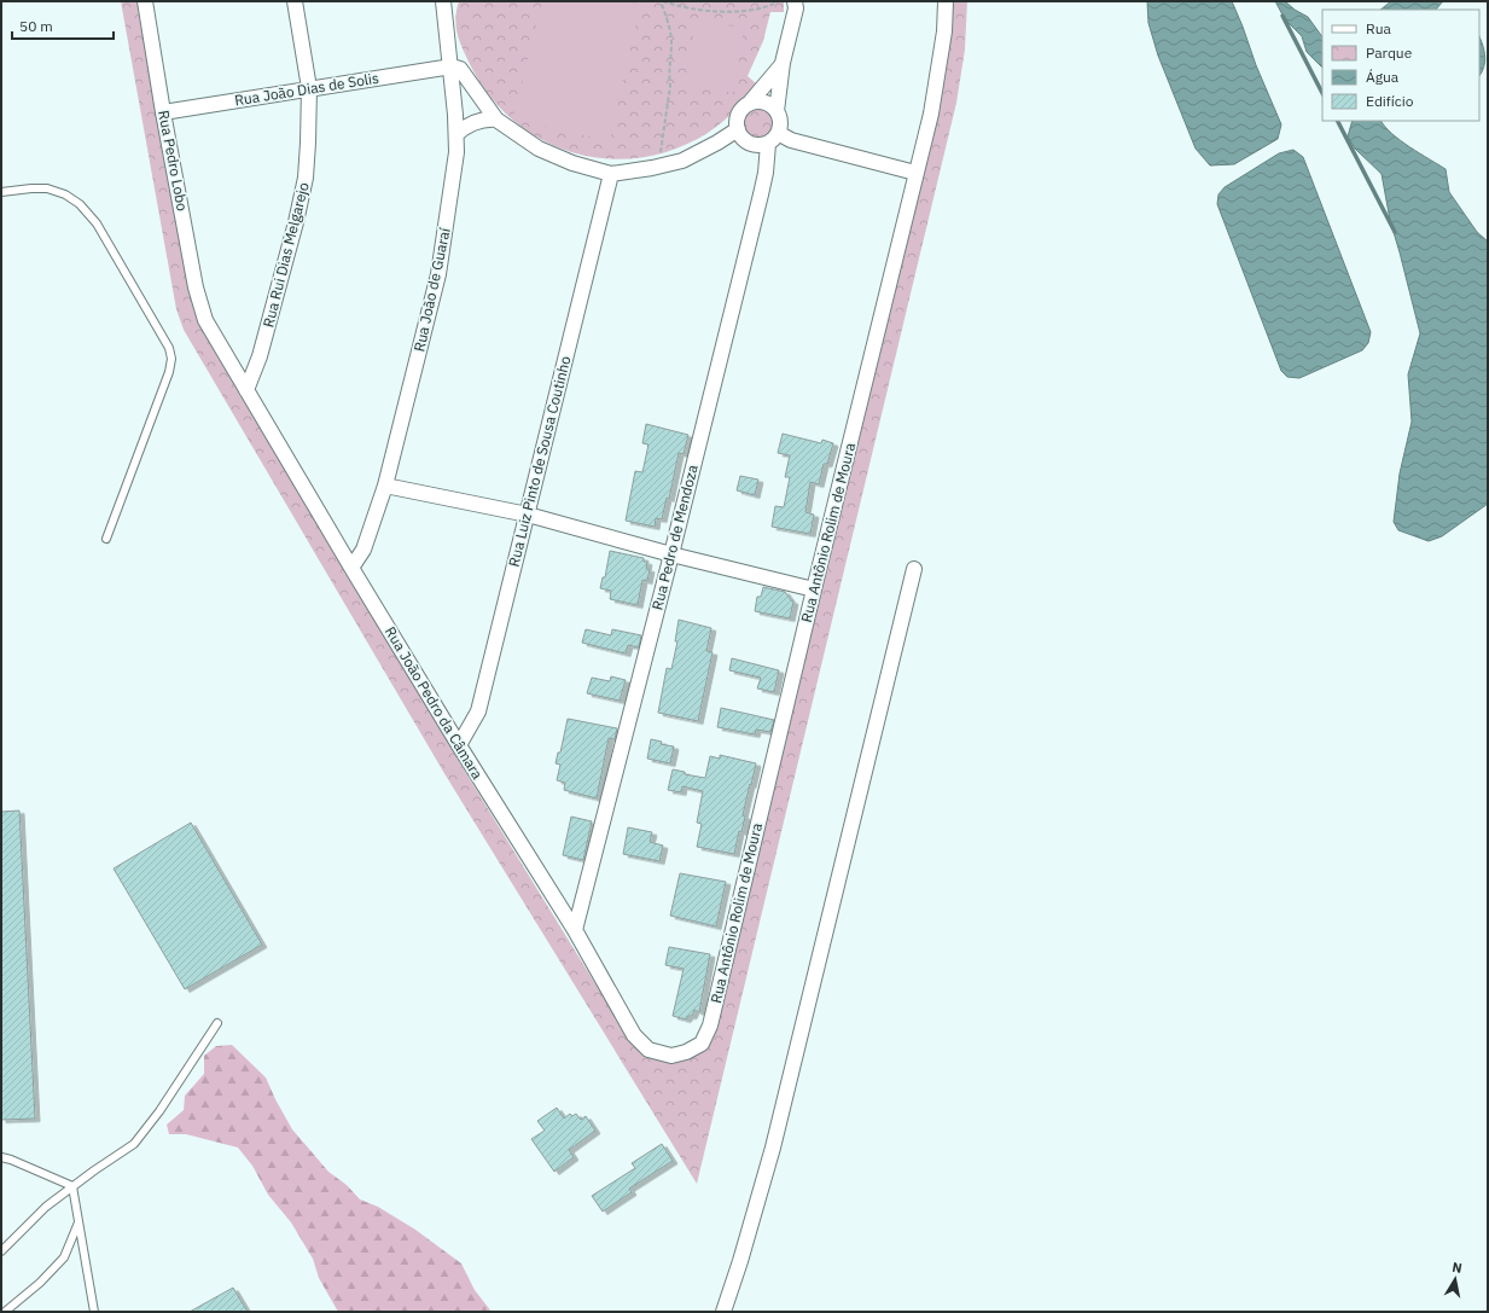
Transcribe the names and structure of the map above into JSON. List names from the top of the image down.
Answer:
{
  "streets": {
    "street": [
      "Rua João Dias de Solis",
      "Rua Pedro Lobo",
      "Rua Rui Dias Melgarejo",
      "Rua João de Guaraí",
      "Rua Luiz Pinto de Sousa Coutinho",
      "Rua Antônio Rolim de Moura",
      "Rua Pedro de Mendoza",
      "Rua João Pedro da Câmara"
    ]
  },
  "crossings": [
    ["Rua João Dias de Solis", "Rua Pedro Lobo"],
    ["Rua João Dias de Solis", "Rua Rui Dias Melgarejo"],
    ["Rua João Dias de Solis", "Rua João de Guaraí"],
    ["Rua Pedro Lobo", "Rua João Pedro da Câmara"],
    ["Rua Rui Dias Melgarejo", "Rua João Pedro da Câmara"],
    ["Rua João de Guaraí", "Rua João Pedro da Câmara"],
    ["Rua Luiz Pinto de Sousa Coutinho", "Rua João Pedro da Câmara"],
    ["Rua Antônio Rolim de Moura", "Rua João Pedro da Câmara"],
    ["Rua Pedro de Mendoza", "Rua João Pedro da Câmara"]
  ],
  "legend": [
    "Rua",
    "Parque",
    "Água",
    "Edifício"
  ],
  "scale_bar": "50 m",
  "north": "top"
}
